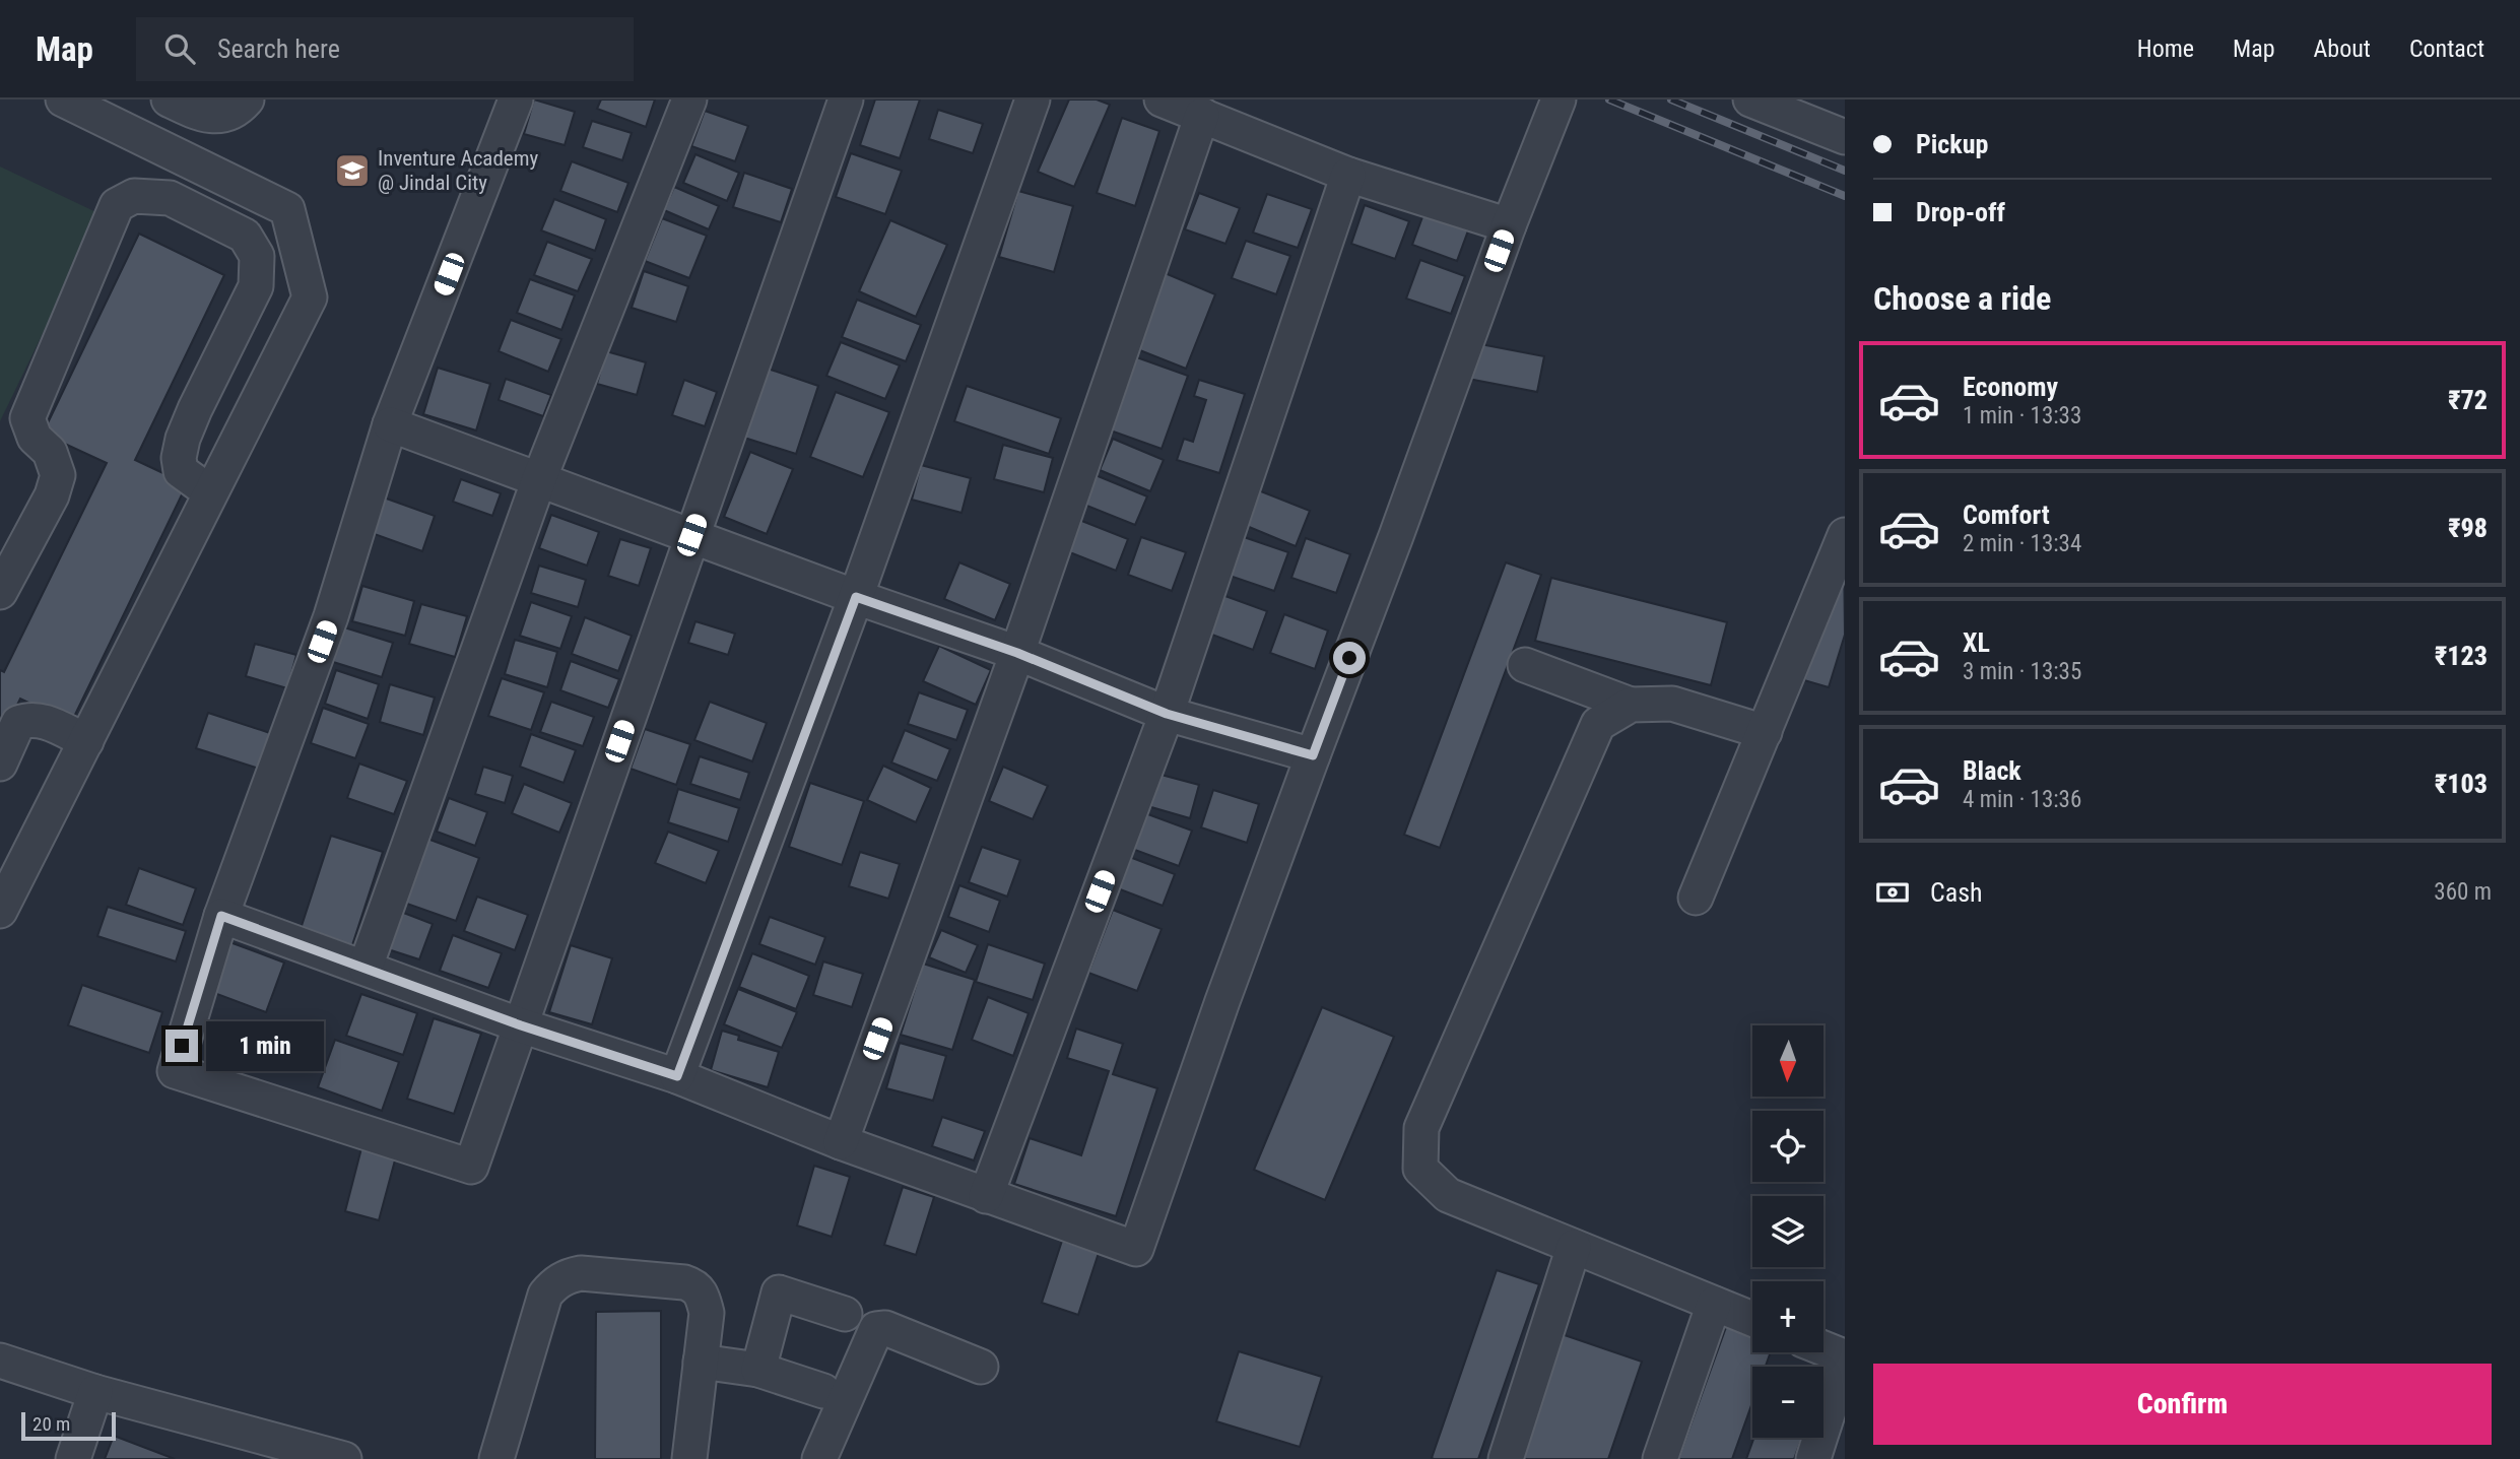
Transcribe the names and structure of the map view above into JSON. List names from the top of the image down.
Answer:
{
  "places": {
    "school or university": ["Inventure Academy @ Jindal City"]
  },
  "scale_bar": "20 m",
  "north": "bottom",
  "page": {
    "header": "Map",
    "search": "Search here",
    "nav": [
      "Home",
      "Map",
      "About",
      "Contact"
    ],
    "banner": ["Pickup", "Drop-off"],
    "heading": "Choose a ride",
    "list": [
      {
        "name": "Economy",
        "note": "1 min · 13:33",
        "value": "₹72"
      },
      {
        "name": "Comfort",
        "note": "2 min · 13:34",
        "value": "₹98"
      },
      {
        "name": "XL",
        "note": "3 min · 13:35",
        "value": "₹123"
      },
      {
        "name": "Black",
        "note": "4 min · 13:36",
        "value": "₹103"
      }
    ],
    "pay": ["Cash", "360 m"],
    "bubble": "1 min",
    "map_buttons": ["+", "−"],
    "buttons": "Confirm",
    "scale": "20 m"
  }
}
